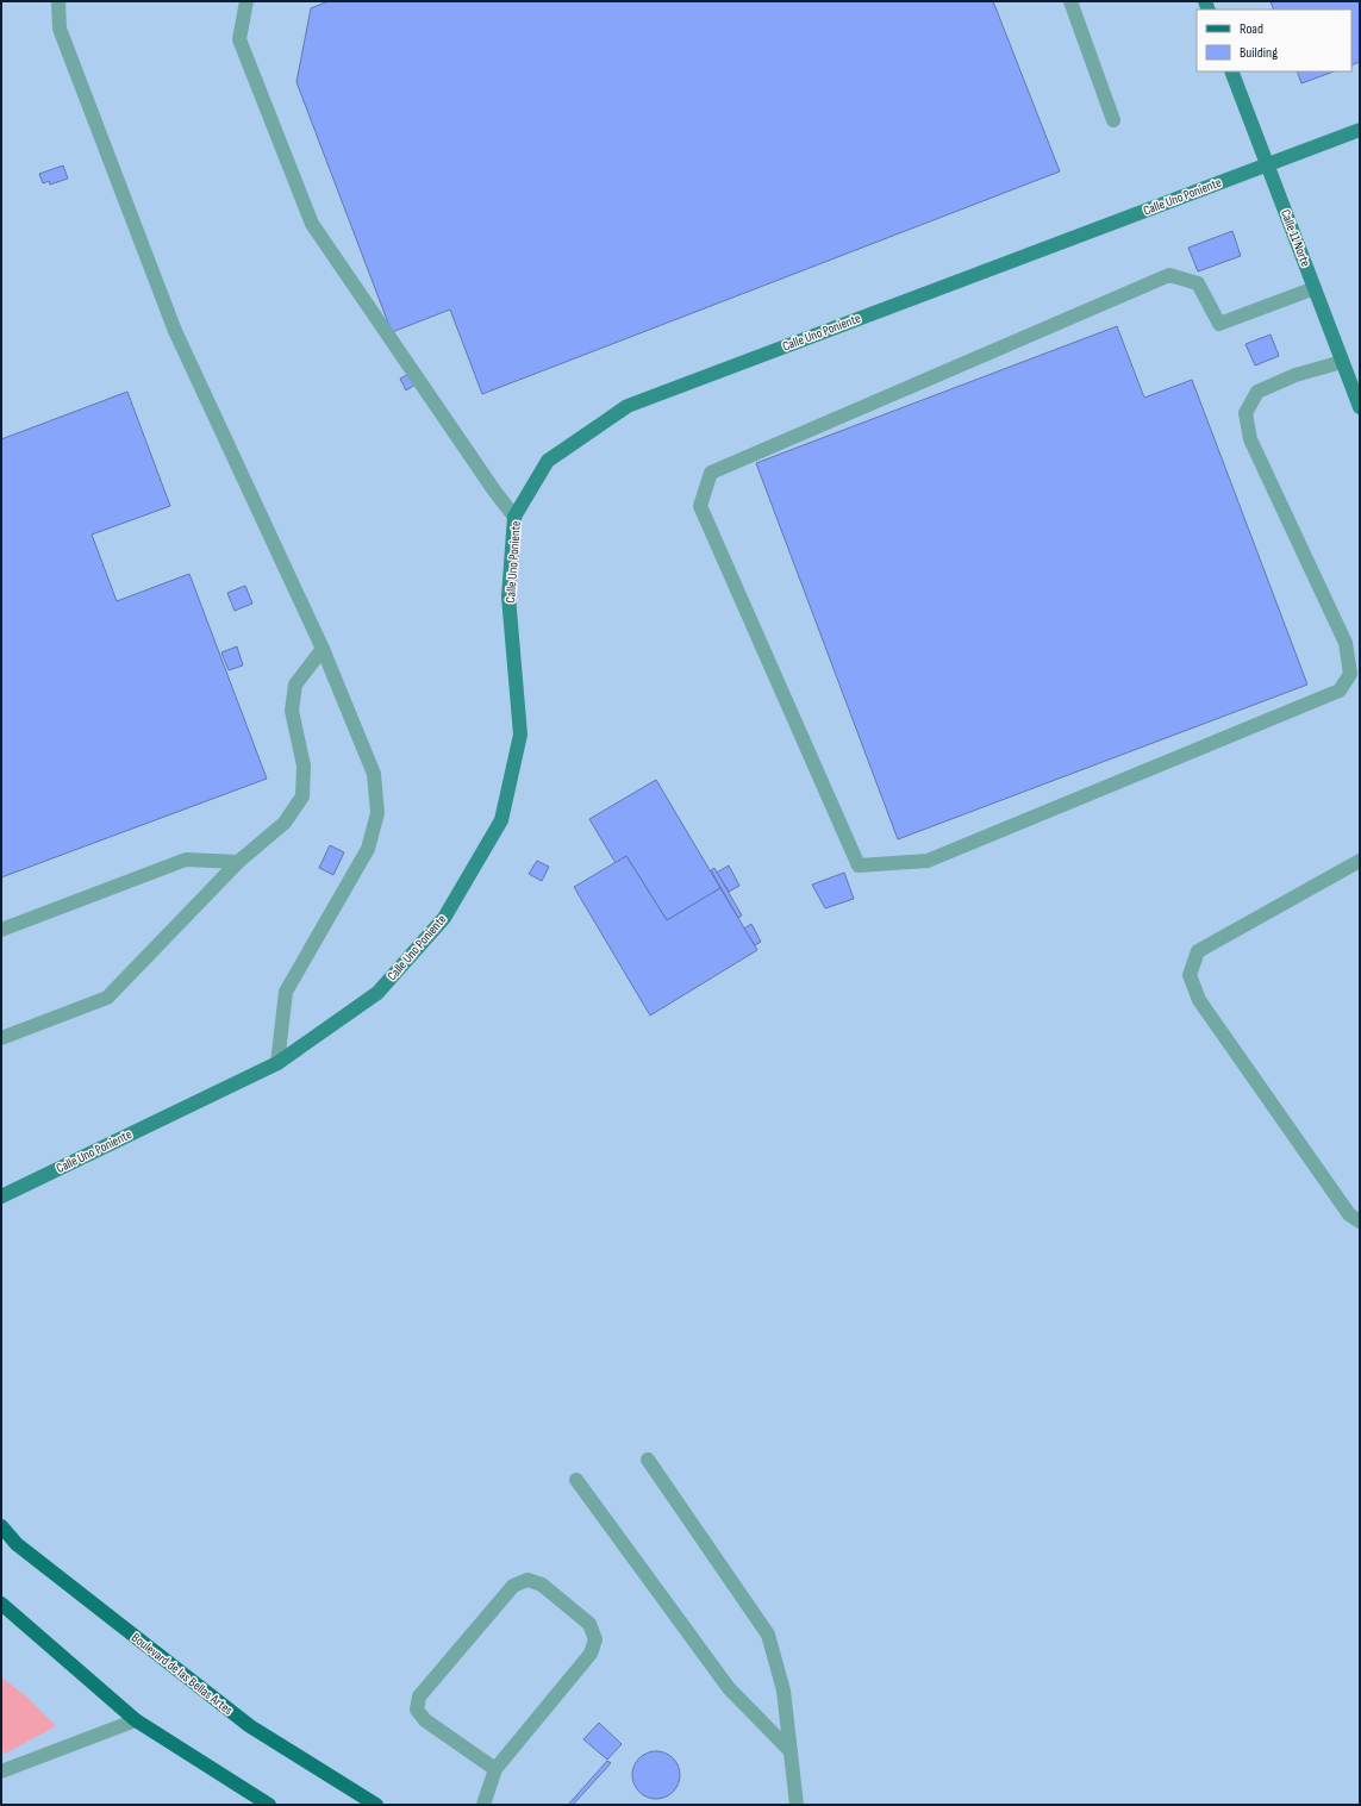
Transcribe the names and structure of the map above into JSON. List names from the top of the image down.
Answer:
{
  "streets": {
    "main road": ["Calle Uno Poniente", "Calle 11 Norte", "Boulevard de las Bellas Artes"]
  },
  "crossings": [
    ["Calle Uno Poniente", "Calle 11 Norte"]
  ],
  "legend": ["Road", "Building"]
}
